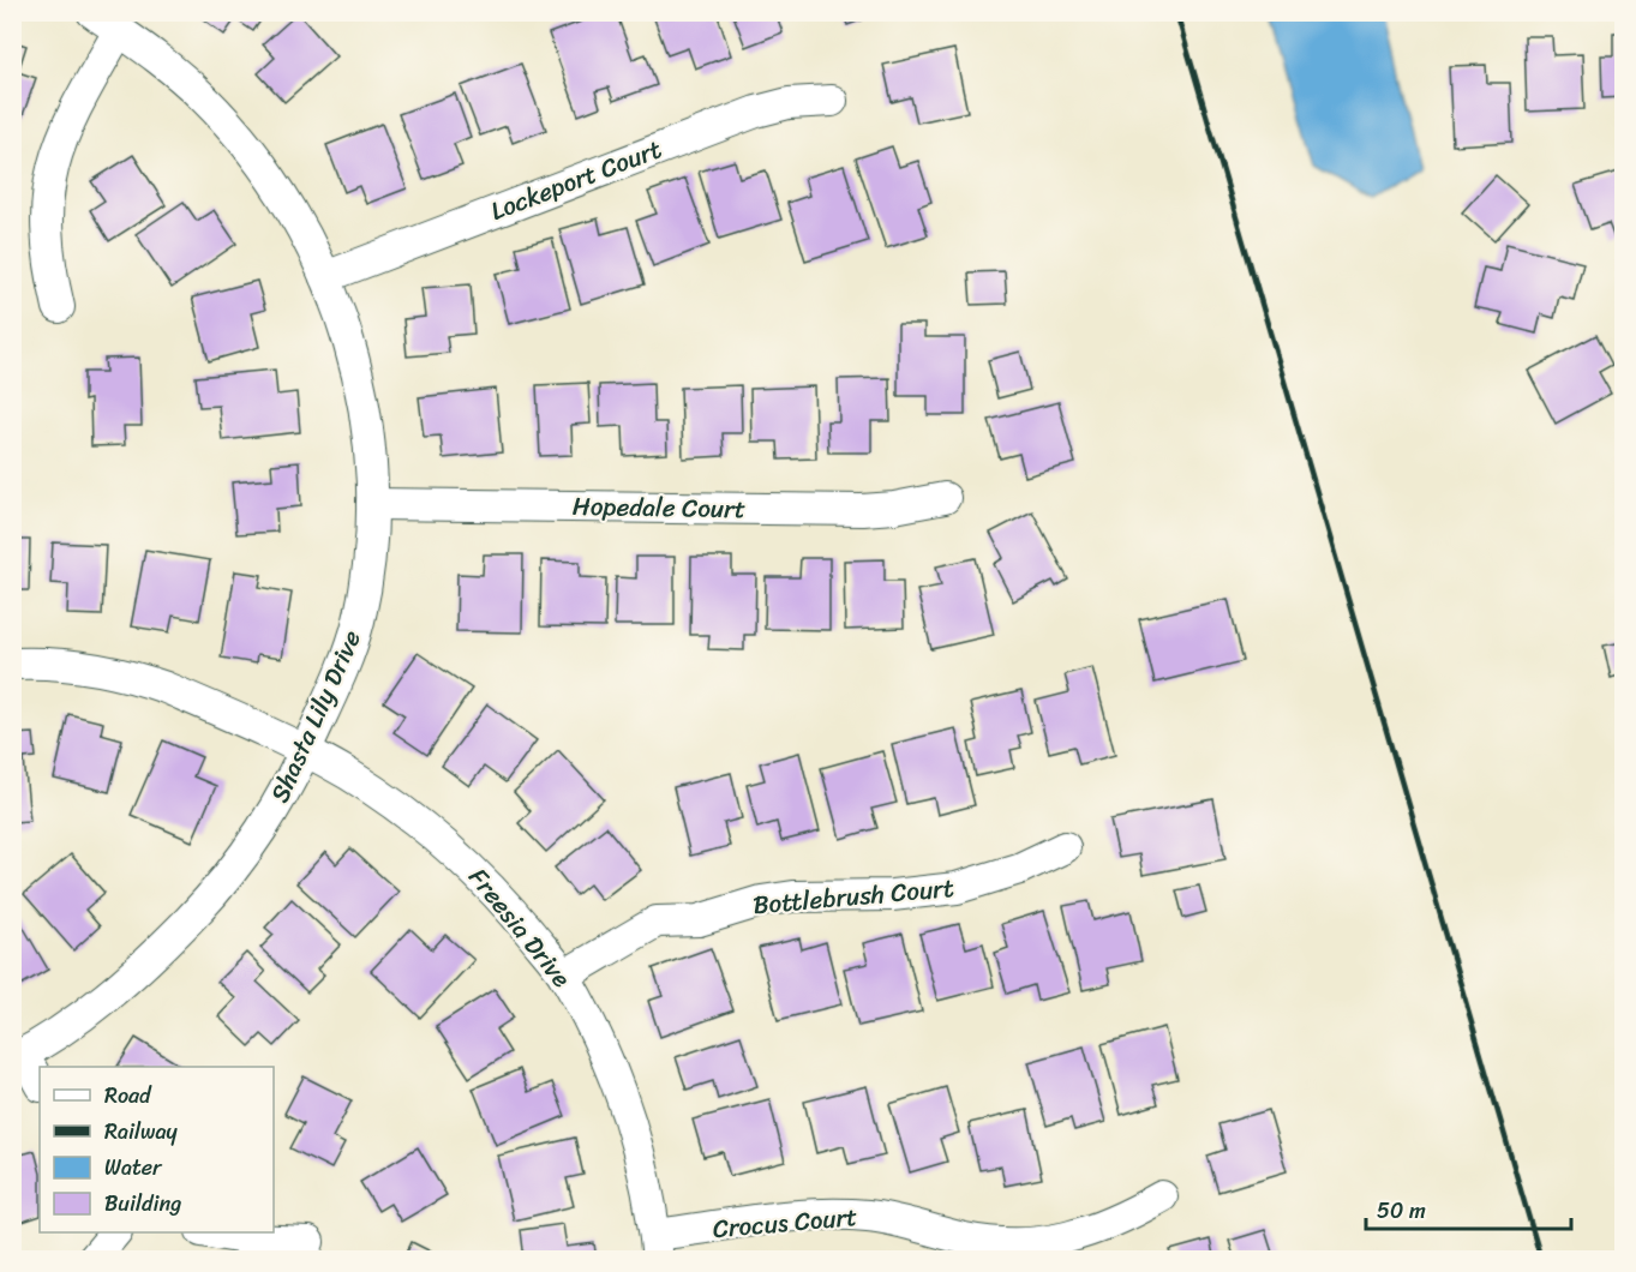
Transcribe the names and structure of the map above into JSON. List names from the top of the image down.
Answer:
{
  "streets": {
    "street": [
      "Lockeport Court",
      "Hopedale Court",
      "Shasta Lily Drive",
      "Bottlebrush Court",
      "Freesia Drive",
      "Crocus Court"
    ]
  },
  "crossings": [
    ["Lockeport Court", "Shasta Lily Drive"],
    ["Hopedale Court", "Shasta Lily Drive"],
    ["Shasta Lily Drive", "Freesia Drive"],
    ["Bottlebrush Court", "Freesia Drive"],
    ["Freesia Drive", "Crocus Court"]
  ],
  "legend": [
    "Road",
    "Railway",
    "Water",
    "Building"
  ],
  "scale_bar": "50 m"
}
